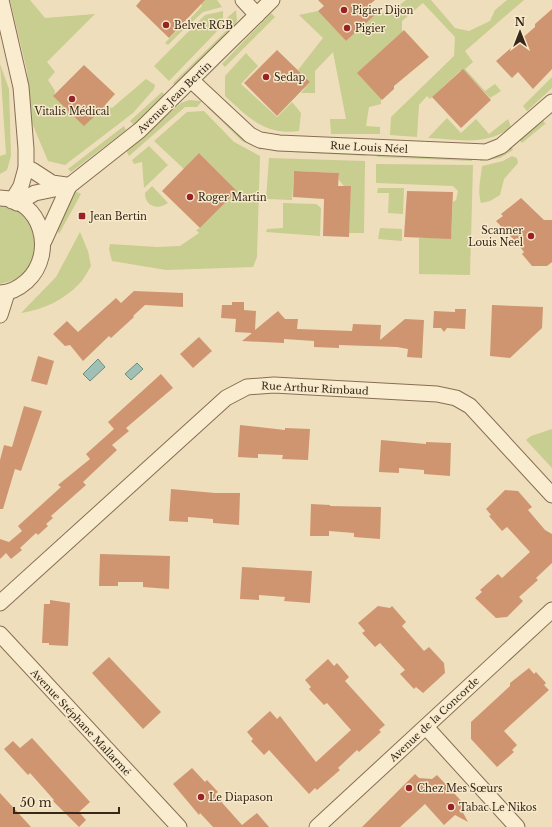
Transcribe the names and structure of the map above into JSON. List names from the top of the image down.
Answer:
{
  "streets": {
    "street": [
      "Avenue Jean Bertin",
      "Rue Louis Néel",
      "Rue Arthur Rimbaud",
      "Avenue de la Concorde",
      "Avenue Stéphane Mallarmé"
    ]
  },
  "crossings": [
    ["Avenue Jean Bertin", "Rue Louis Néel"]
  ],
  "places": {
    "other": [
      "Pigier Dijon",
      "Belvet RGB",
      "Pigier",
      "Sedap",
      "Vitalis Médical",
      "Roger Martin",
      "Scanner Louis Neel",
      "Chez Mes Sœurs",
      "Le Diapason",
      "Tabac Le Nikos"
    ],
    "transit": ["Jean Bertin"]
  },
  "scale_bar": "50 m",
  "north": "top"
}
